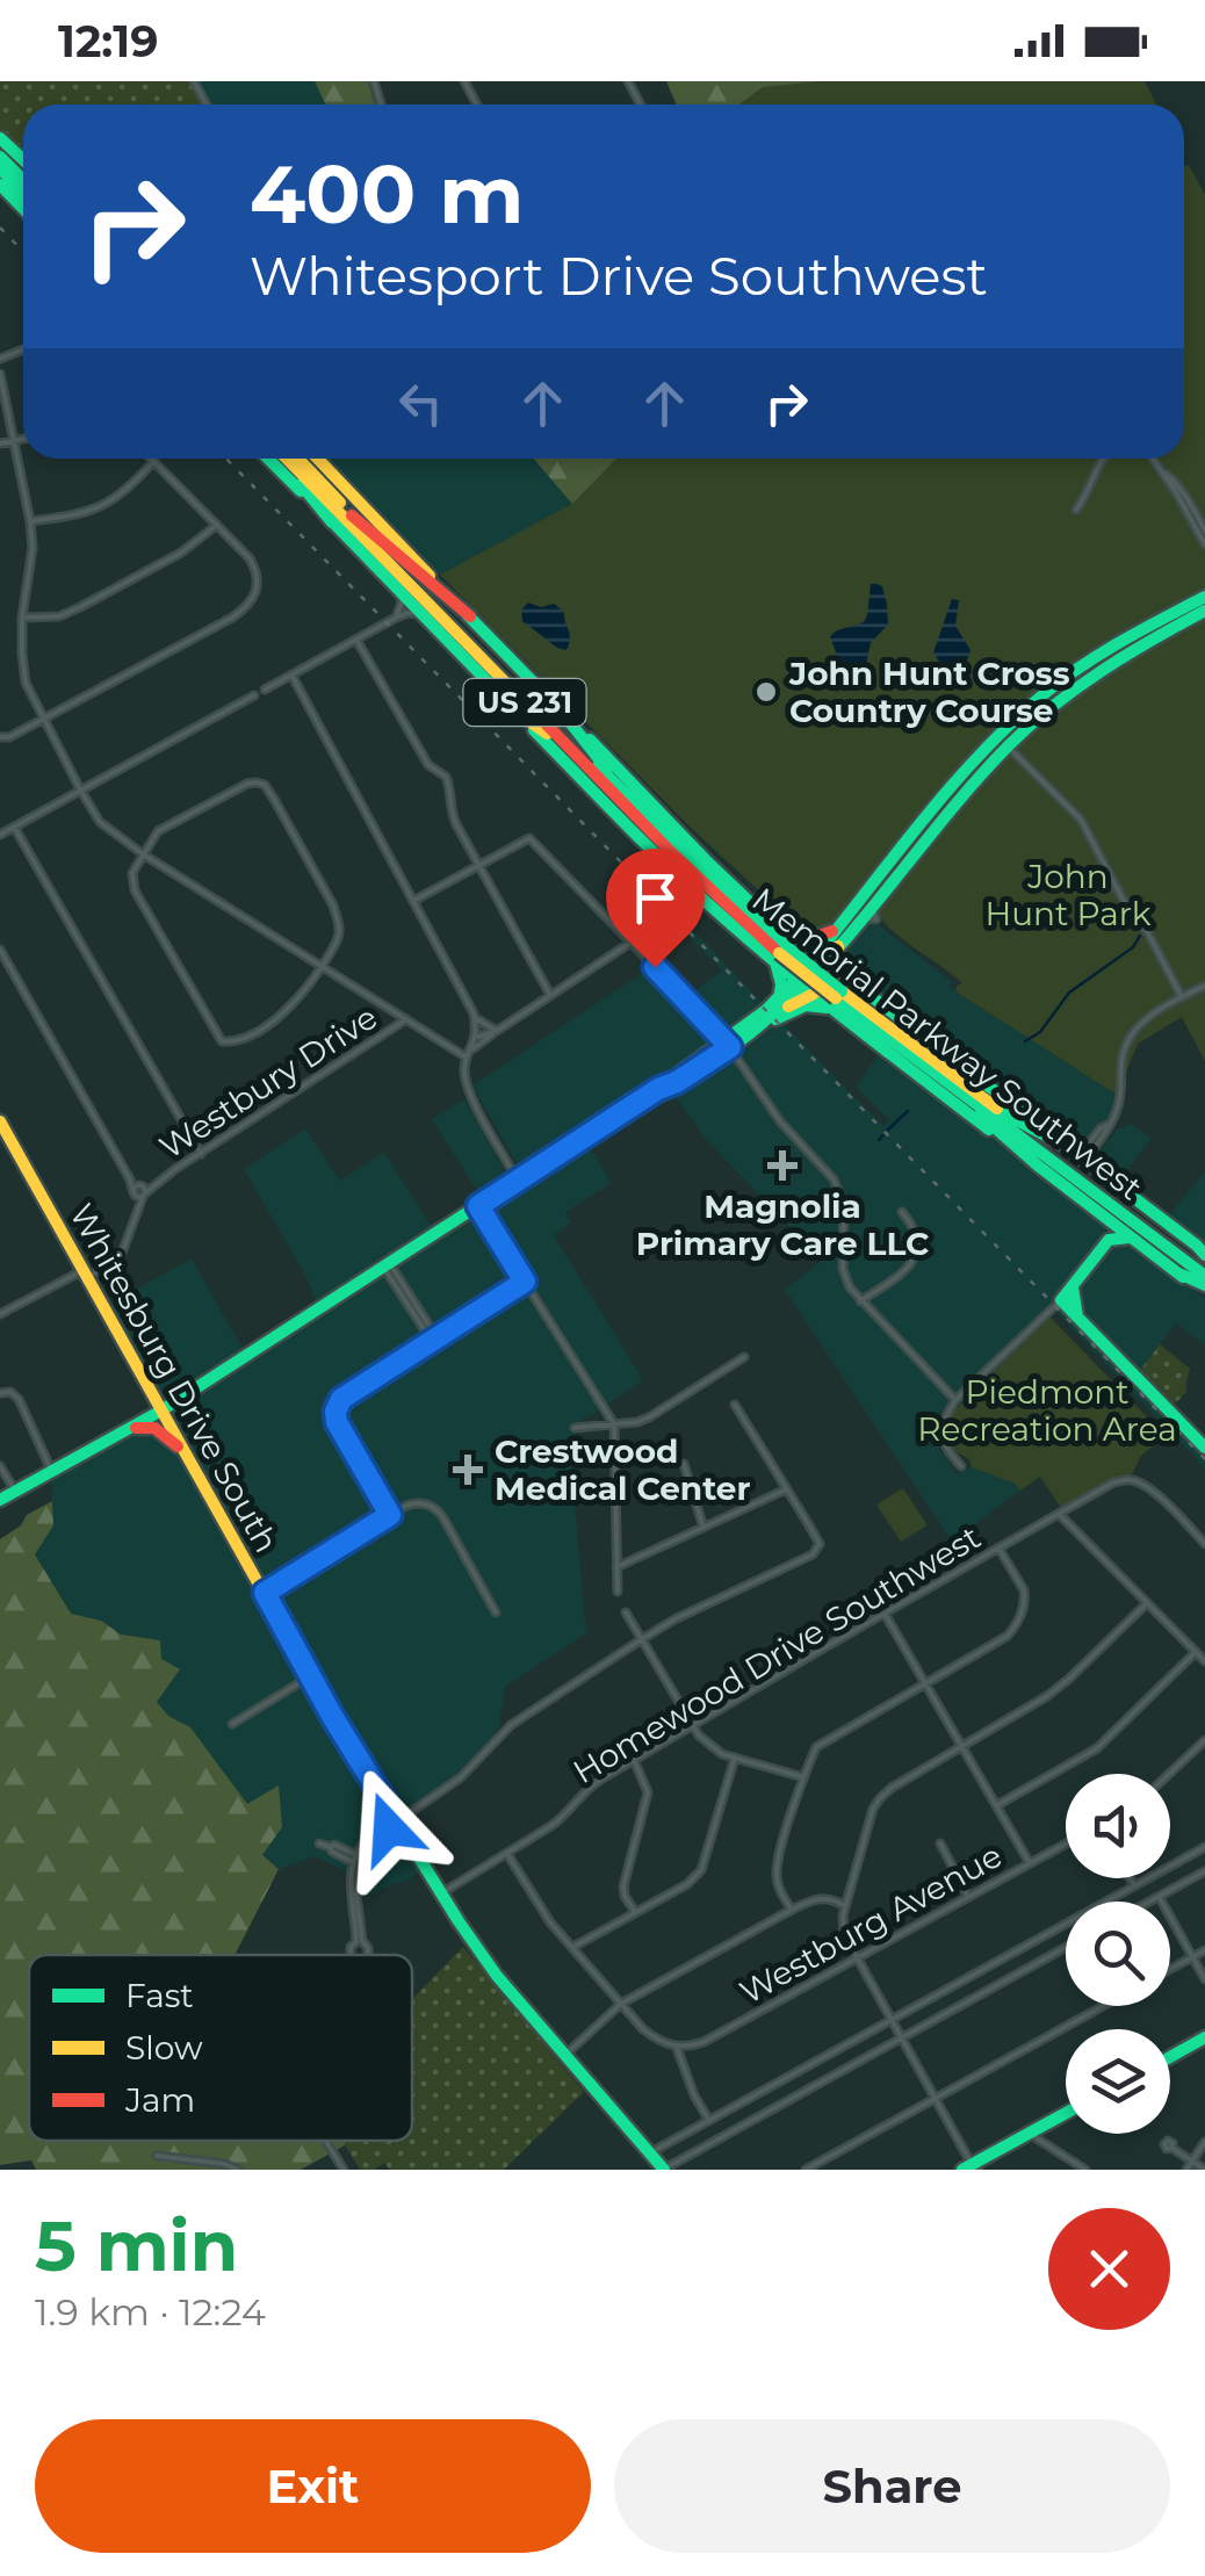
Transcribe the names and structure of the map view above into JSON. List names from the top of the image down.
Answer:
{
  "streets": {
    "main road": ["US 231", "Memorial Parkway Southwest", "Whitesburg Drive South"],
    "street": ["Westbury Drive", "Homewood Drive Southwest", "Westburg Avenue"]
  },
  "crossings": [
    ["Whitesburg Drive South", "Homewood Drive Southwest"]
  ],
  "parks": ["John Hunt Park", "Piedmont Recreation Area"],
  "places": {
    "other": ["John Hunt Cross Country Course"],
    "health": ["Magnolia Primary Care LLC", "Crestwood Medical Center"]
  },
  "legend": ["Fast", "Slow", "Jam"],
  "page": {
    "status": "12:19",
    "turn": ["400 m", "Whitesport Drive Southwest"],
    "heading": ["5 min", "1.9 km · 12:24"],
    "buttons": ["Exit", "Share"]
  }
}
